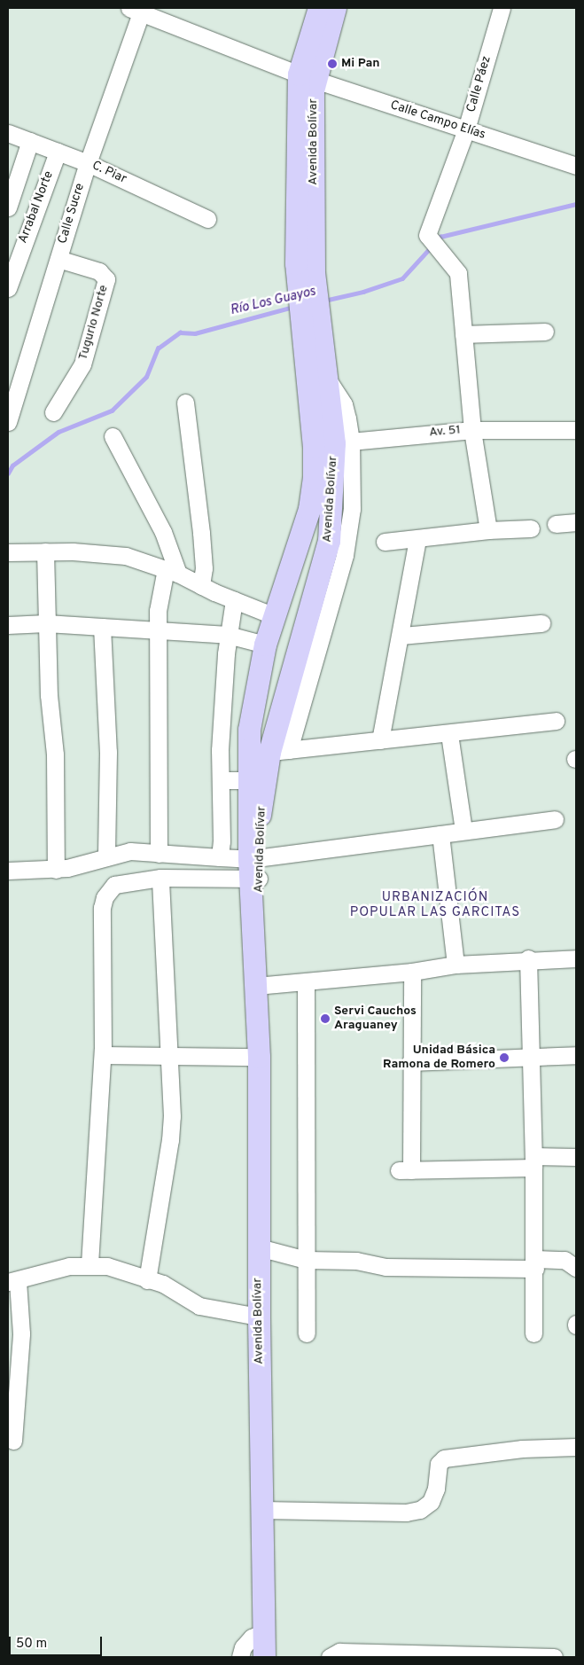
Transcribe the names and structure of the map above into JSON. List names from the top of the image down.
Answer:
{
  "streets": {
    "main road": ["Avenida Bolívar"],
    "street": [
      "Calle Páez",
      "Calle Campo Elías",
      "C. Piar",
      "Arrabal Norte",
      "Calle Sucre",
      "Tugurio Norte",
      "Av. 51"
    ]
  },
  "crossings": [
    ["Calle Páez", "Calle Campo Elías"],
    ["Calle Campo Elías", "Avenida Bolívar"],
    ["Calle Campo Elías", "Calle Sucre"],
    ["Avenida Bolívar", "Av. 51"],
    ["C. Piar", "Arrabal Norte"],
    ["C. Piar", "Calle Sucre"],
    ["Calle Sucre", "Tugurio Norte"]
  ],
  "districts": ["URBANIZACIÓN POPULAR LAS GARCITAS"],
  "water": ["Río Los Guayos"],
  "places": ["Mi Pan", "Servi Cauchos Araguaney", "Unidad Básica Ramona de Romero"],
  "scale_bar": "50 m"
}
